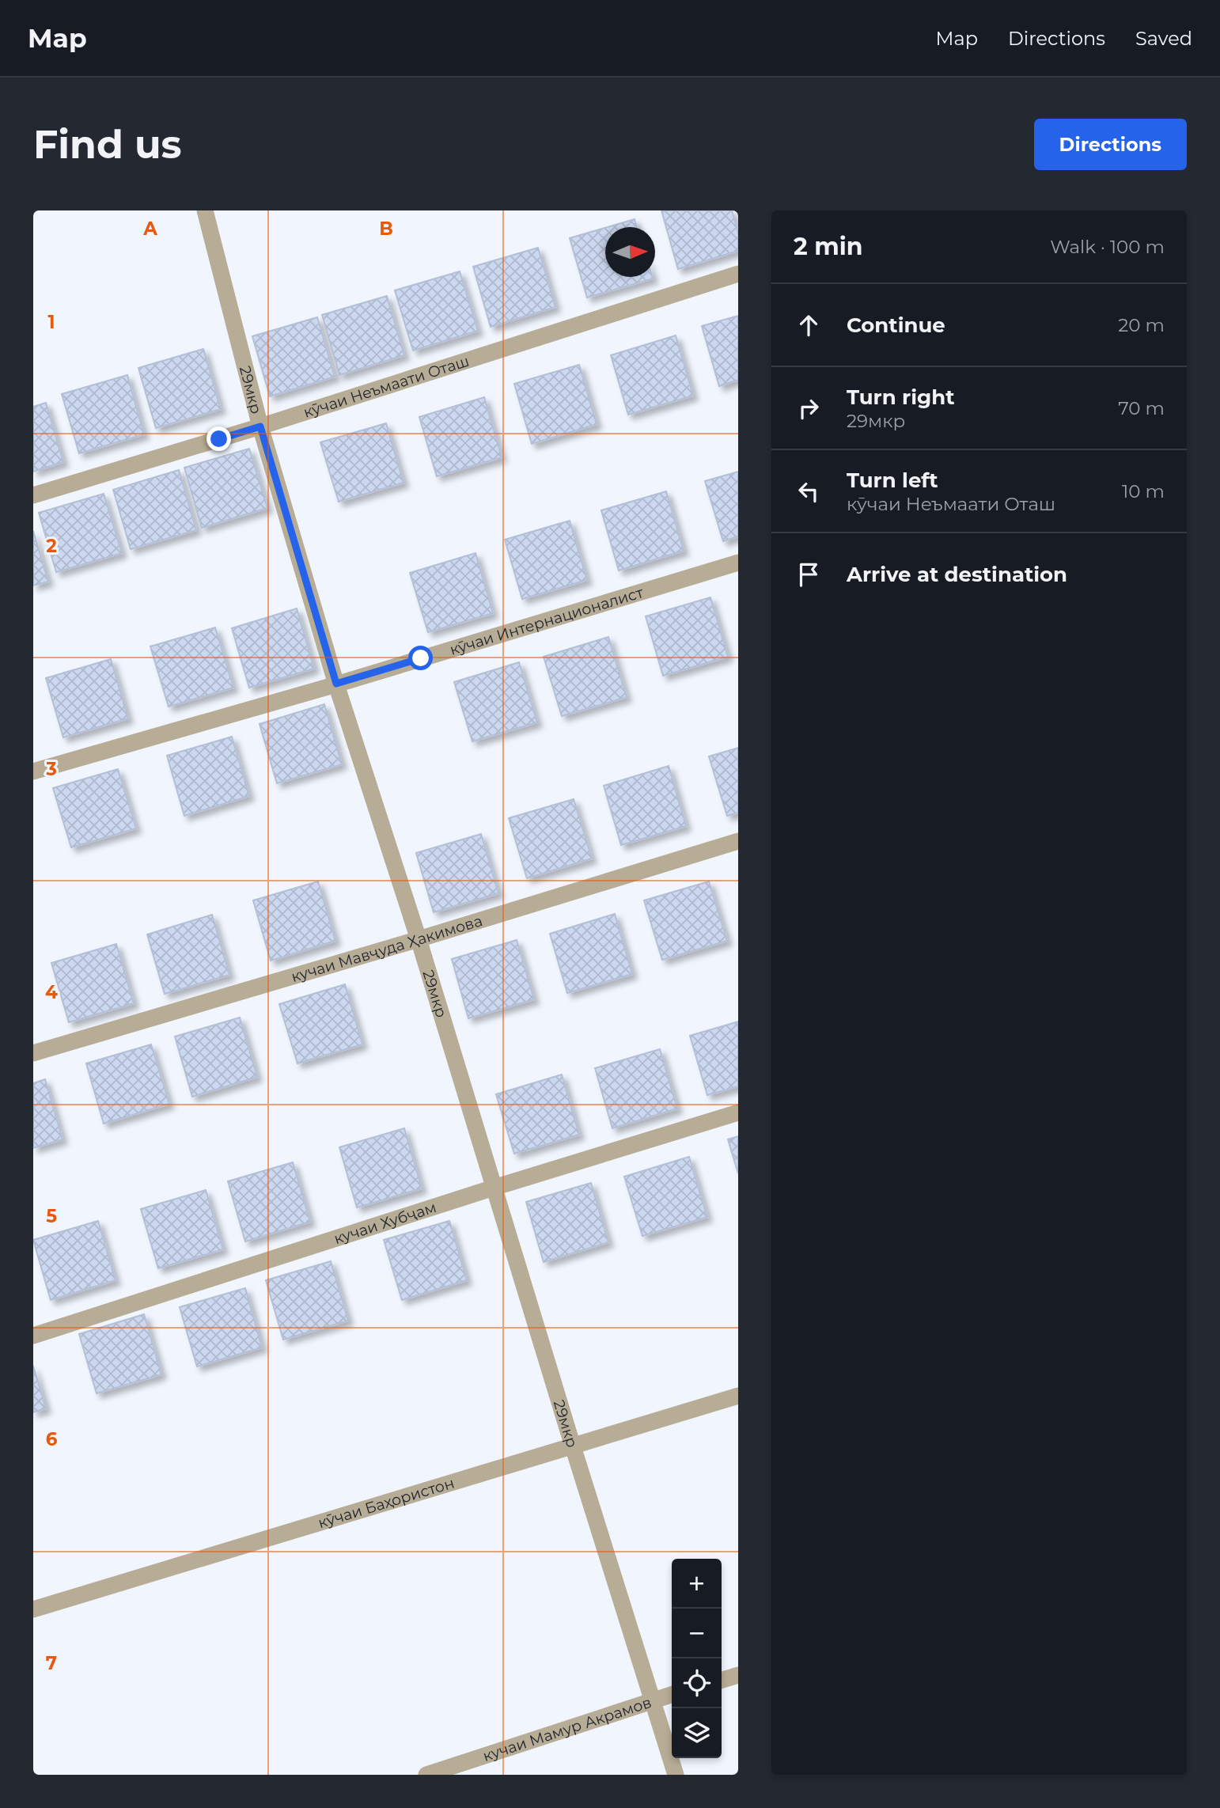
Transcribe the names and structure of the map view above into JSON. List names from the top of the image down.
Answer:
{
  "streets": {
    "street": [
      "кӯчаи Неъмаати Оташ",
      "29мкр",
      "кӯчаи Интернационалист",
      "кучаи Мавҷуда Ҳакимова",
      "кучаи Хубҷам",
      "кӯчаи Баҳористон",
      "кучаи Мамур Акрамов"
    ]
  },
  "crossings": [
    ["кӯчаи Неъмаати Оташ", "29мкр"],
    ["29мкр", "кӯчаи Интернационалист"],
    ["29мкр", "кучаи Мавҷуда Ҳакимова"],
    ["29мкр", "кучаи Хубҷам"],
    ["29мкр", "кӯчаи Баҳористон"],
    ["29мкр", "кучаи Мамур Акрамов"]
  ],
  "north": "right",
  "page": {
    "header": "Map",
    "nav": ["Map", "Directions", "Saved"],
    "buttons": "Directions",
    "title": "Find us",
    "heading": ["2 min", "Walk · 100 m"],
    "list": [
      ["Continue", "20 m"],
      ["Turn right", "29мкр", "70 m"],
      ["Turn left", "кӯчаи Неъмаати Оташ", "10 m"],
      "Arrive at destination"
    ],
    "map_buttons": ["+", "−"]
  },
  "grid": {
    "columns": ["A", "B"],
    "rows": [
      "1",
      "2",
      "3",
      "4",
      "5",
      "6",
      "7"
    ]
  }
}
